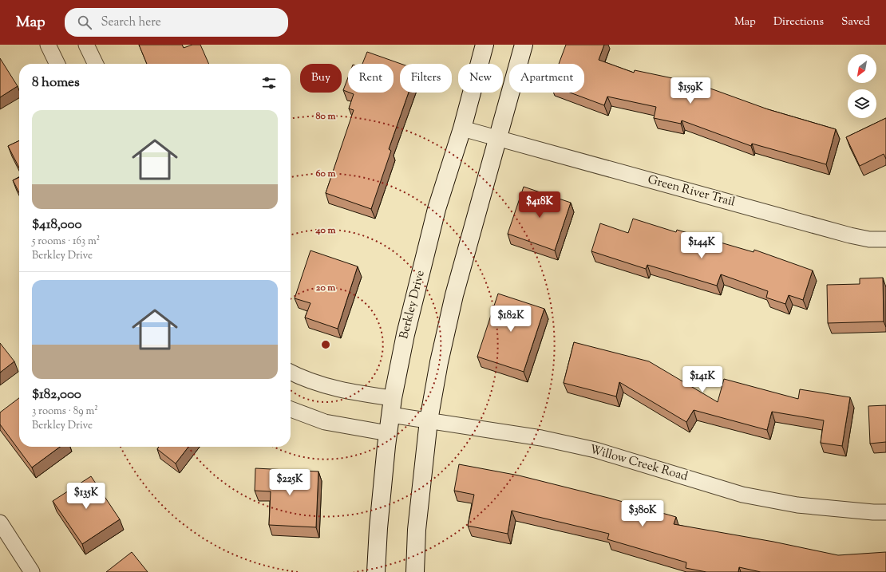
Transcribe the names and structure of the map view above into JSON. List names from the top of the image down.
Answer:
{
  "streets": {
    "street": ["Green River Trail", "Berkley Drive", "Willow Creek Road"]
  },
  "crossings": [
    ["Green River Trail", "Berkley Drive"],
    ["Berkley Drive", "Willow Creek Road"]
  ],
  "north": "bottom left",
  "page": {
    "header": "Map",
    "search": "Search here",
    "nav": ["Map", "Directions", "Saved"],
    "chip": [
      "Buy",
      "Rent",
      "Filters",
      "New",
      "Apartment"
    ],
    "heading": "8 homes",
    "price": [
      "$159K",
      "$418K",
      "$144K",
      "$182K",
      "$141K",
      "$225K",
      "$135K",
      "$380K"
    ],
    "list": [
      {
        "name": "$418,000",
        "note": "5 rooms · 163 m² · Berkley Drive"
      },
      {
        "name": "$182,000",
        "note": "3 rooms · 89 m² · Berkley Drive"
      }
    ]
  },
  "rings": [
    "80 m",
    "60 m",
    "40 m",
    "20 m"
  ]
}
